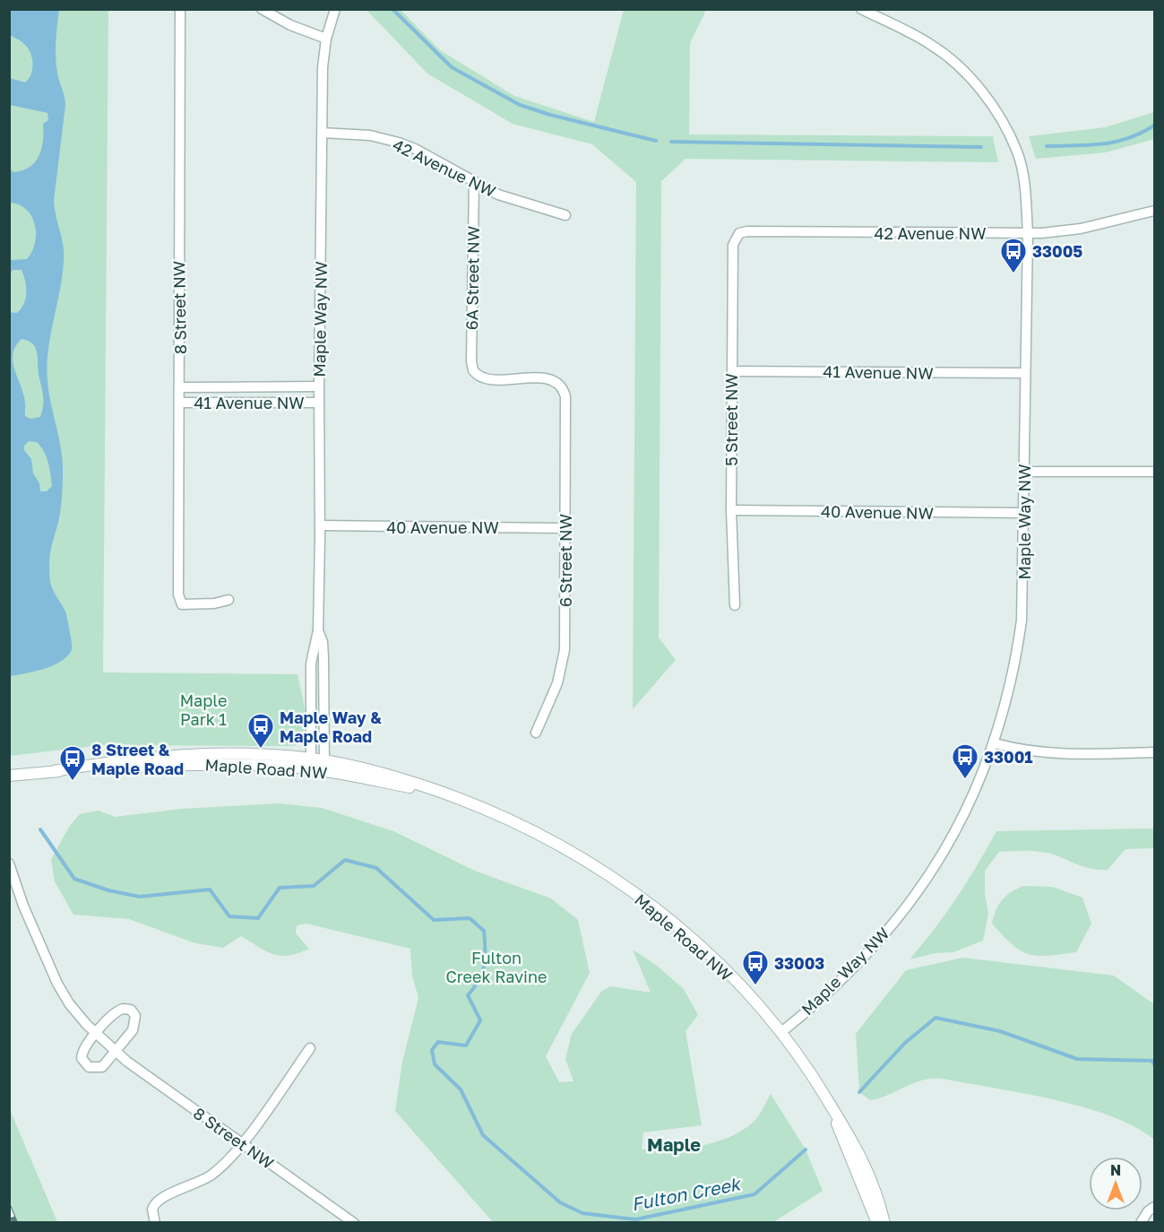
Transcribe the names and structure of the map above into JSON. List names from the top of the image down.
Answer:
{
  "streets": {
    "street": [
      "42 Avenue NW",
      "6A Street NW",
      "8 Street NW",
      "Maple Way NW",
      "41 Avenue NW",
      "5 Street NW",
      "40 Avenue NW",
      "6 Street NW",
      "Maple Road NW"
    ]
  },
  "crossings": [
    ["42 Avenue NW", "6A Street NW"],
    ["42 Avenue NW", "Maple Way NW"],
    ["42 Avenue NW", "5 Street NW"],
    ["6A Street NW", "6 Street NW"],
    ["8 Street NW", "41 Avenue NW"],
    ["Maple Way NW", "41 Avenue NW"],
    ["Maple Way NW", "40 Avenue NW"],
    ["Maple Way NW", "Maple Road NW"],
    ["41 Avenue NW", "5 Street NW"],
    ["5 Street NW", "40 Avenue NW"],
    ["40 Avenue NW", "6 Street NW"]
  ],
  "districts": ["Maple"],
  "water": ["Fulton Creek"],
  "parks": ["Maple Park 1", "Fulton Creek Ravine"],
  "places": {
    "bus stop": [
      "33005",
      "Maple Way & Maple Road",
      "33001",
      "8 Street & Maple Road",
      "33003"
    ]
  },
  "north": "top"
}
